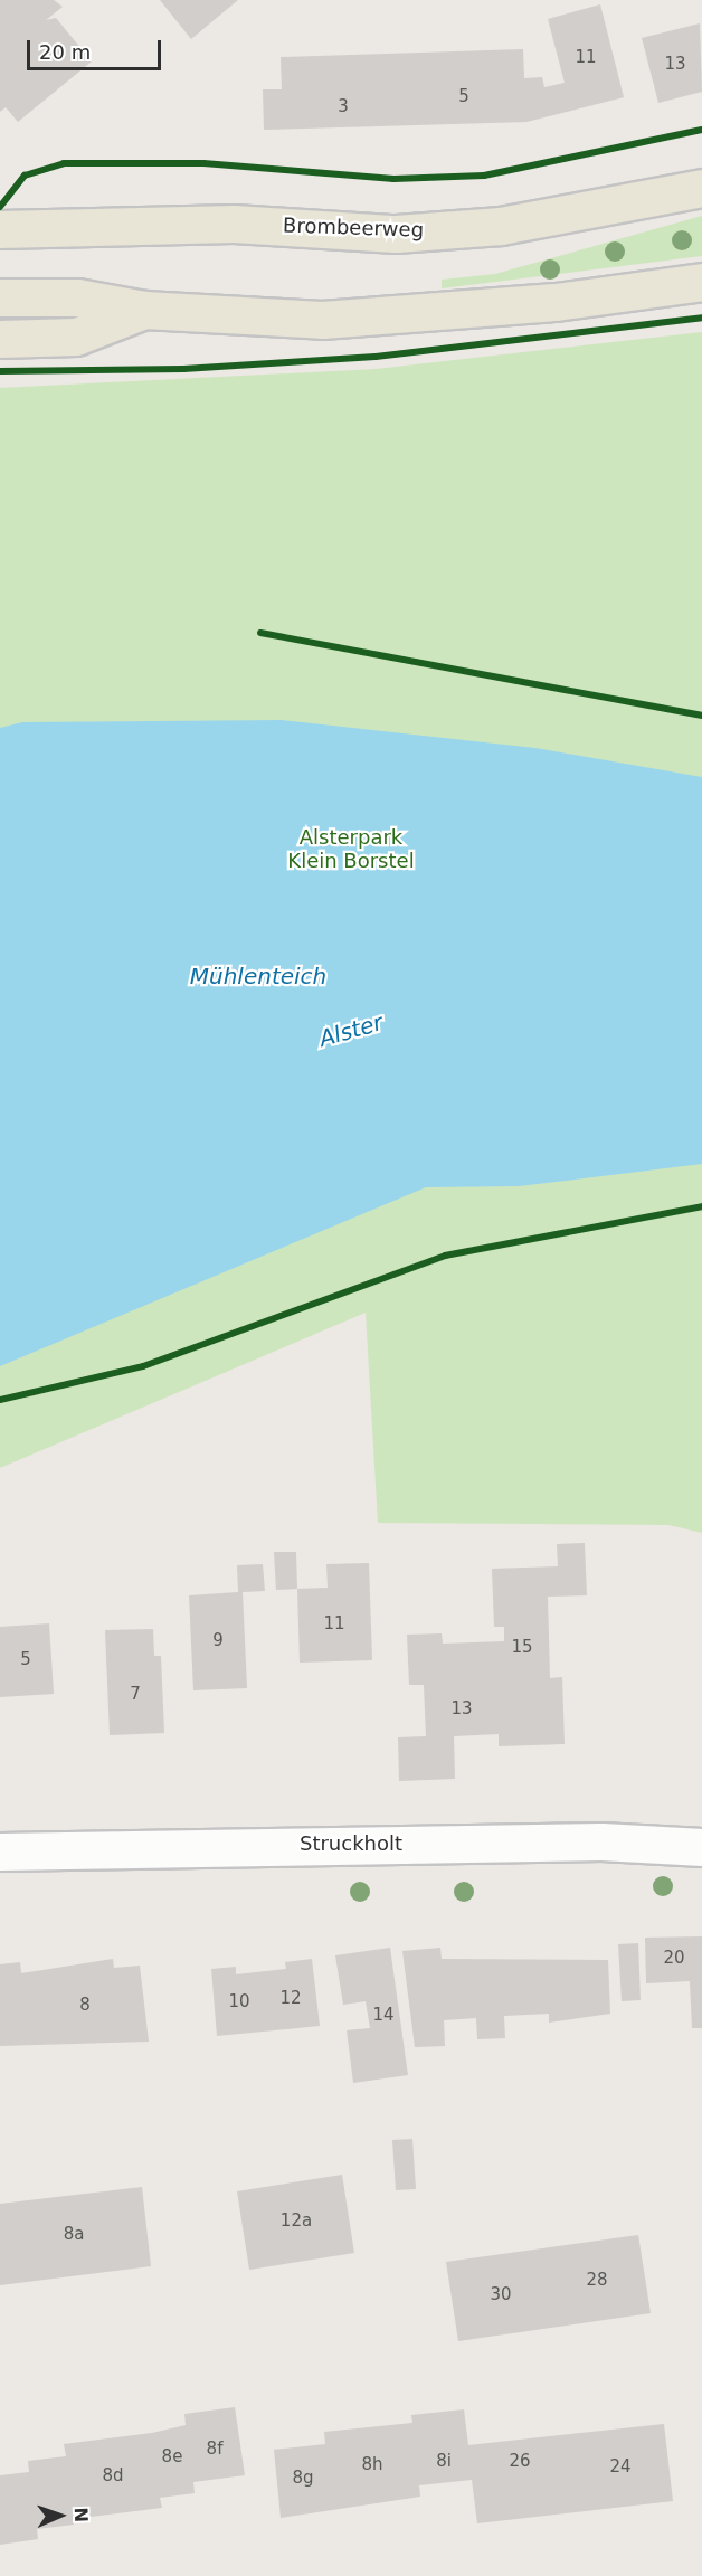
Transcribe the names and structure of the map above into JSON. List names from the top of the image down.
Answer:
{
  "streets": {
    "main road": ["Brombeerweg"],
    "street": ["Struckholt"]
  },
  "water": ["Mühlenteich", "Alster"],
  "parks": ["Alsterpark Klein Borstel"],
  "house_numbers": [
    "11",
    "13",
    "5",
    "3",
    "11",
    "9",
    "15",
    "5",
    "7",
    "13",
    "20",
    "12",
    "10",
    "8",
    "14",
    "12a",
    "8a",
    "28",
    "30",
    "8f",
    "8e",
    "8i",
    "26",
    "8h",
    "24",
    "8d",
    "8g"
  ],
  "scale_bar": "20 m",
  "north": "right"
}
